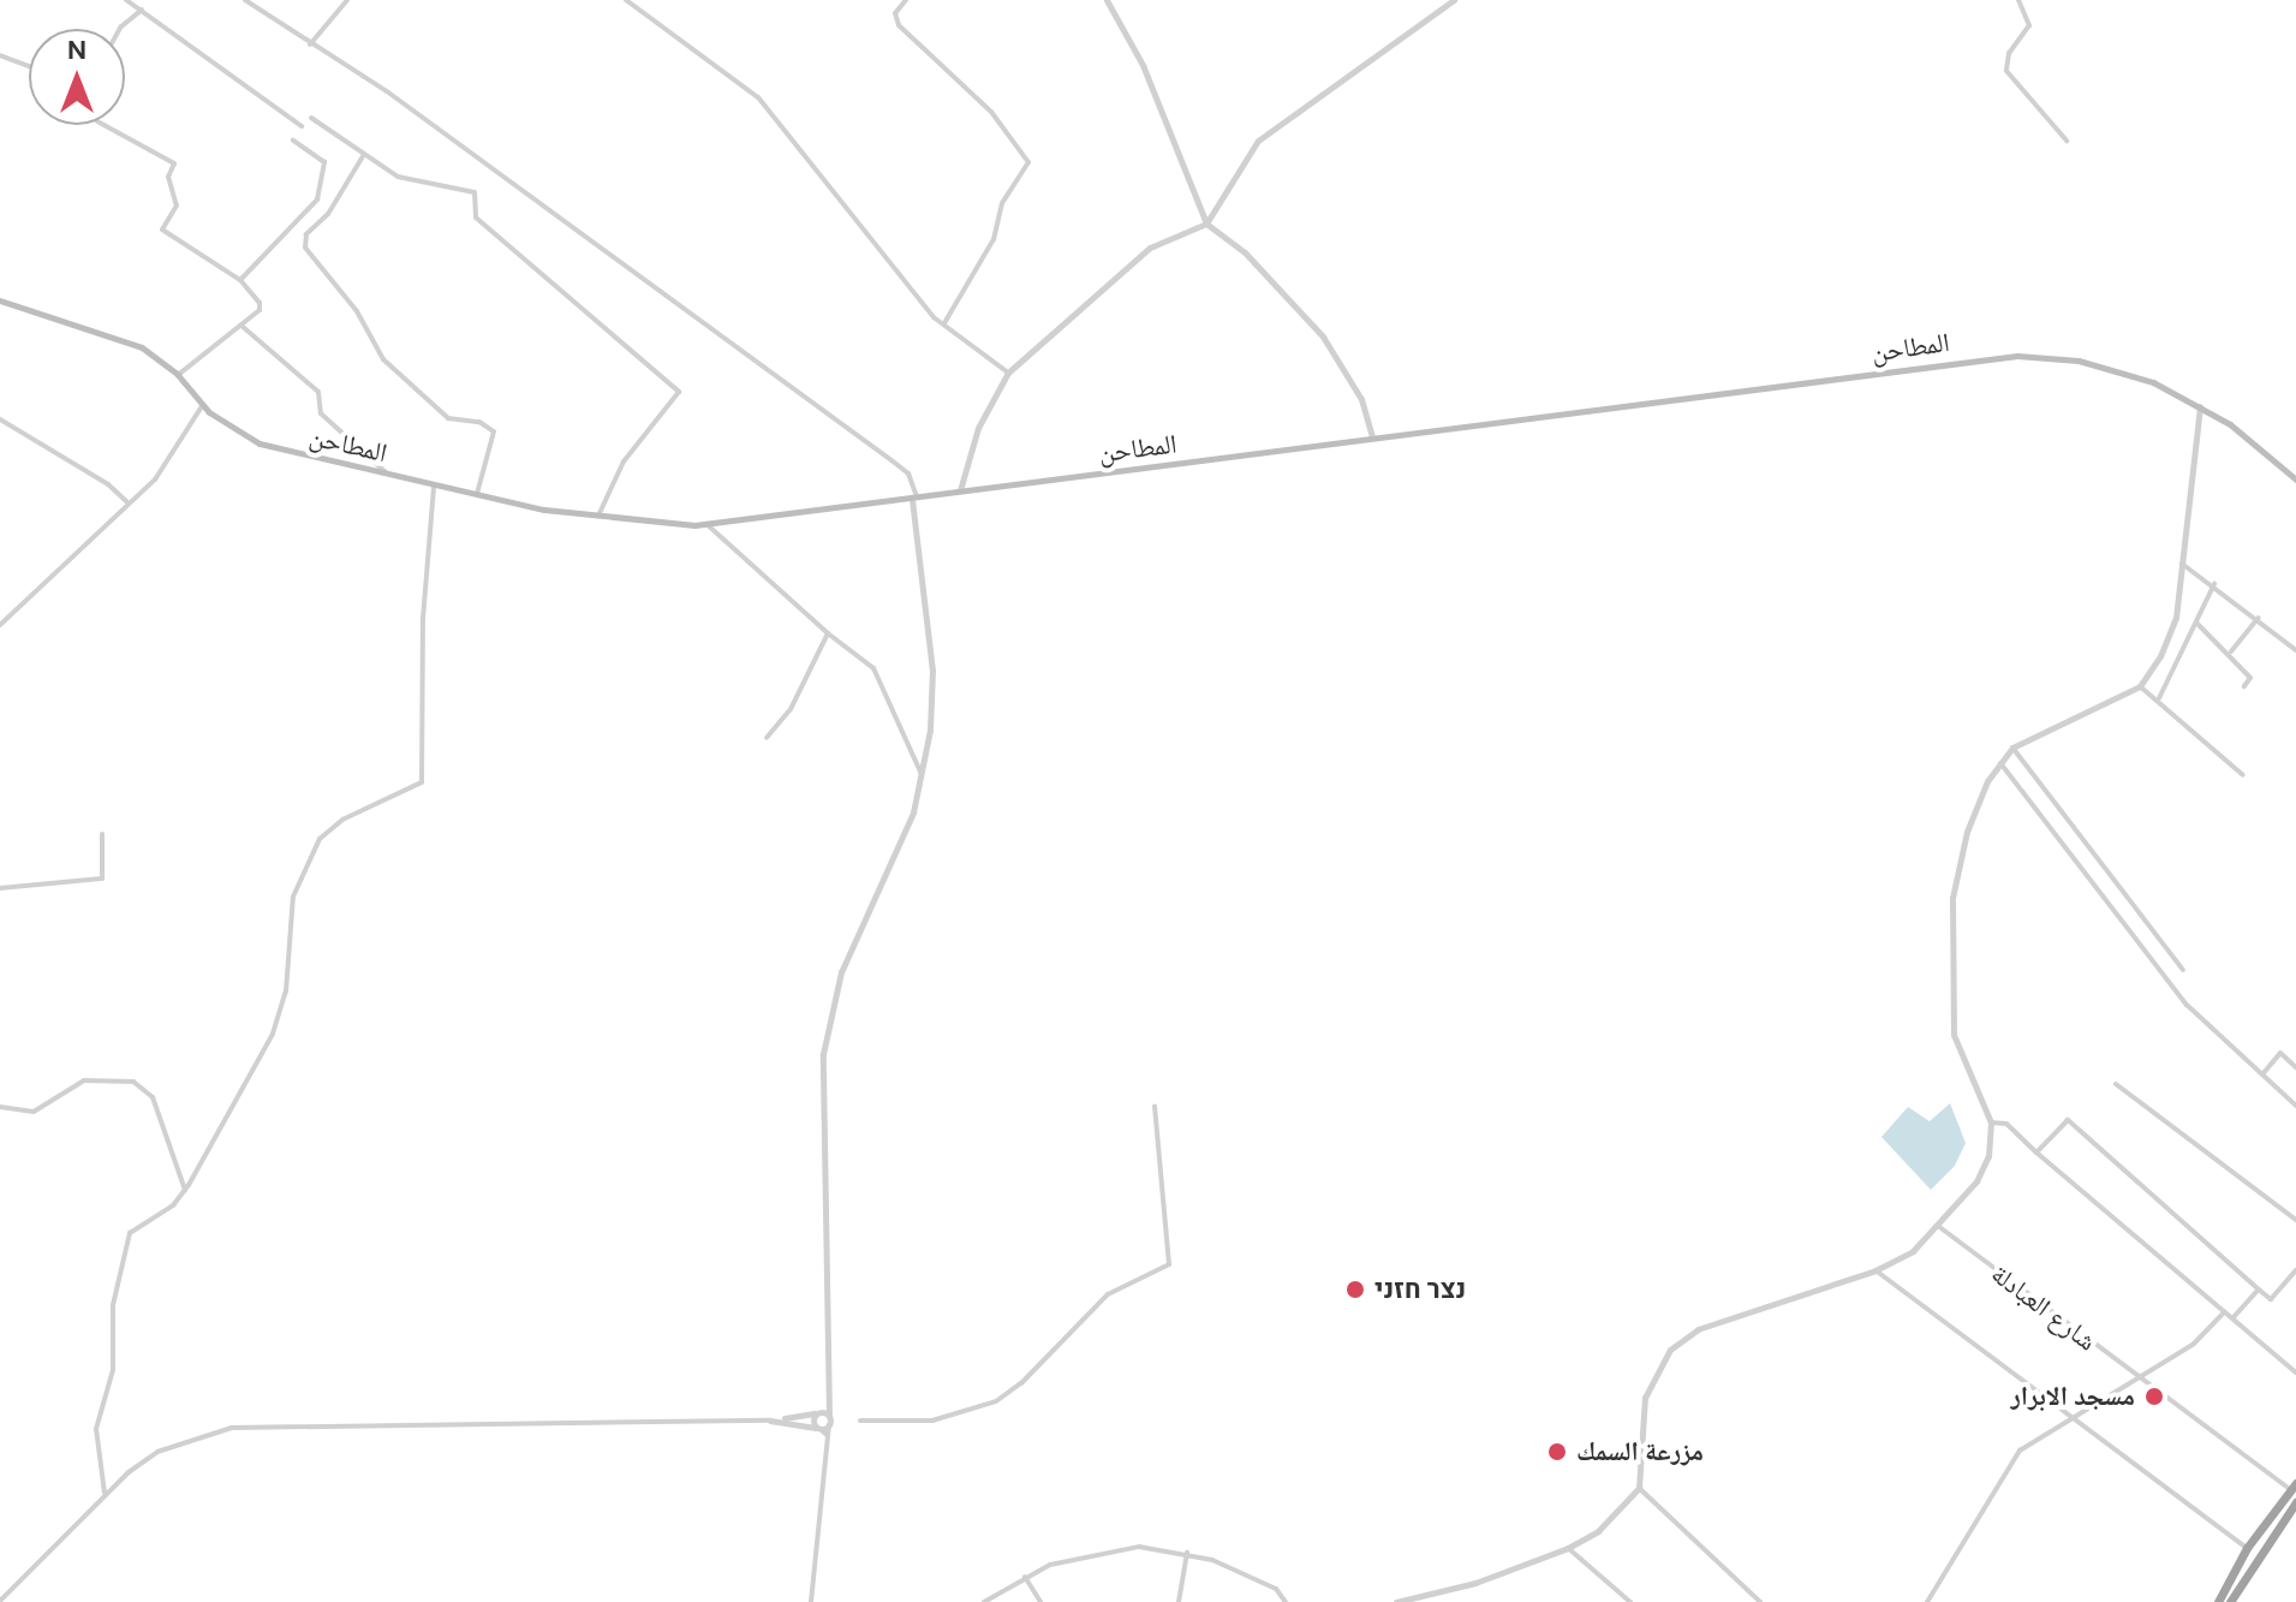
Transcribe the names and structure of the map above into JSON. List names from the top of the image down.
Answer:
{
  "streets": {
    "main road": ["المطاحن"],
    "street": ["شارع العبادلة"]
  },
  "places": ["נצר חזני", "مسجد الابرار", "مزرعة السمك"],
  "north": "top"
}
